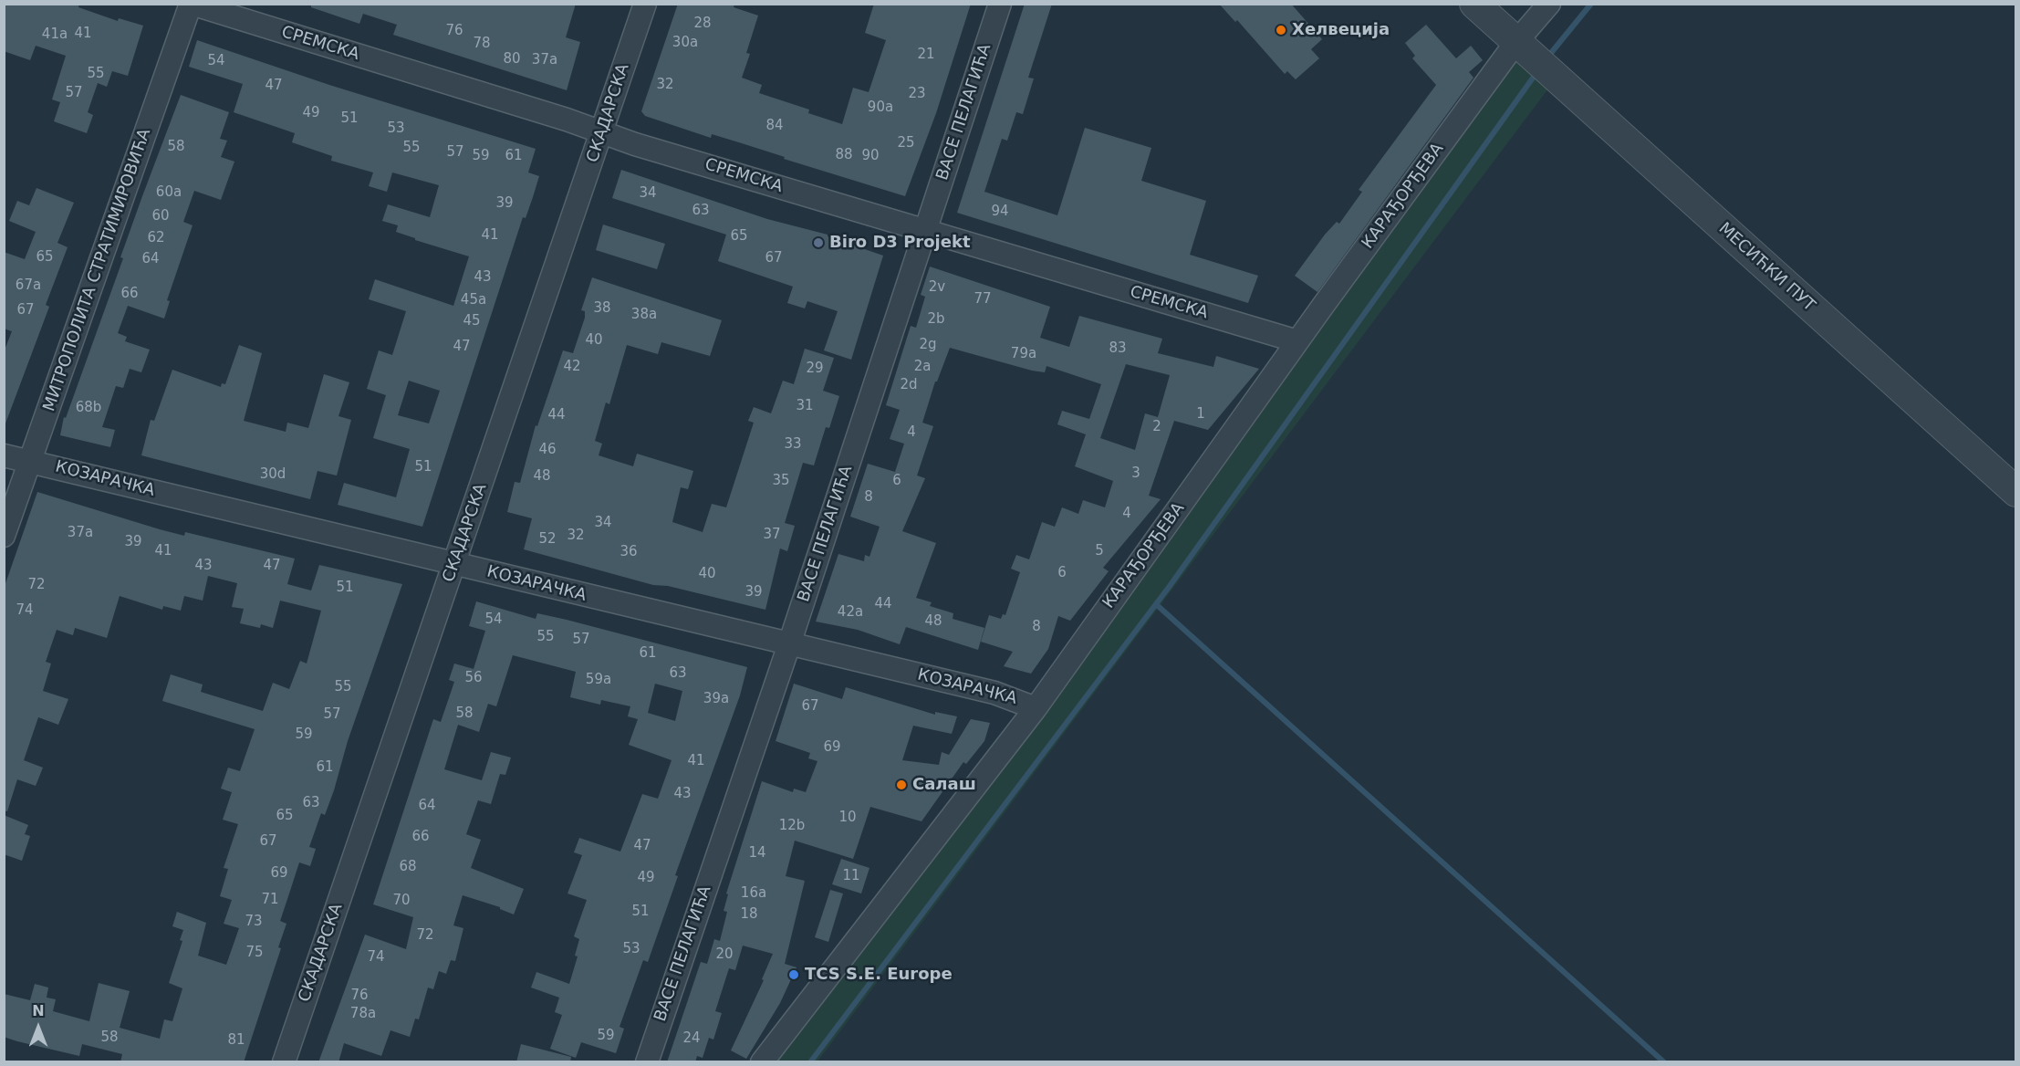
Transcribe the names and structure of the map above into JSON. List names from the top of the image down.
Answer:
{
  "streets": {
    "street": [
      "СРЕМСКА",
      "ВАСЕ ПЕЛАГИЋА",
      "СКАДАРСКА",
      "КАРАЂОРЂЕВА",
      "МЕСИЋКИ ПУТ",
      "МИТРОПОЛИТА СТРАТИМИРОВИЋА",
      "КОЗАРАЧКА"
    ]
  },
  "crossings": [
    ["СРЕМСКА", "ВАСЕ ПЕЛАГИЋА"],
    ["СРЕМСКА", "СКАДАРСКА"],
    ["СРЕМСКА", "КАРАЂОРЂЕВА"],
    ["СРЕМСКА", "МИТРОПОЛИТА СТРАТИМИРОВИЋА"],
    ["ВАСЕ ПЕЛАГИЋА", "КОЗАРАЧКА"],
    ["СКАДАРСКА", "КОЗАРАЧКА"],
    ["КАРАЂОРЂЕВА", "МЕСИЋКИ ПУТ"],
    ["КАРАЂОРЂЕВА", "КОЗАРАЧКА"],
    ["МИТРОПОЛИТА СТРАТИМИРОВИЋА", "КОЗАРАЧКА"]
  ],
  "places": [
    "Хелвеција",
    "Biro D3 Projekt",
    "Салаш",
    "TCS S.E. Europe"
  ],
  "house_numbers": [
    "28",
    "76",
    "41",
    "41a",
    "30a",
    "78",
    "21",
    "80",
    "37a",
    "54",
    "55",
    "32",
    "47",
    "57",
    "23",
    "90a",
    "49",
    "51",
    "84",
    "53",
    "25",
    "58",
    "55",
    "57",
    "88",
    "59",
    "61",
    "90",
    "60a",
    "34",
    "39",
    "63",
    "94",
    "60",
    "41",
    "65",
    "62",
    "65",
    "67",
    "64",
    "43",
    "67a",
    "2v",
    "66",
    "77",
    "45a",
    "38",
    "67",
    "38a",
    "2b",
    "45",
    "40",
    "2g",
    "47",
    "83",
    "79a",
    "42",
    "2a",
    "29",
    "2d",
    "31",
    "68b",
    "1",
    "44",
    "2",
    "4",
    "33",
    "46",
    "51",
    "3",
    "30d",
    "48",
    "35",
    "6",
    "8",
    "4",
    "34",
    "37a",
    "37",
    "32",
    "52",
    "39",
    "41",
    "5",
    "36",
    "43",
    "47",
    "6",
    "40",
    "72",
    "51",
    "39",
    "44",
    "74",
    "42a",
    "54",
    "48",
    "8",
    "55",
    "57",
    "61",
    "63",
    "56",
    "59a",
    "55",
    "39a",
    "67",
    "58",
    "57",
    "59",
    "69",
    "41",
    "61",
    "43",
    "63",
    "64",
    "65",
    "10",
    "12b",
    "66",
    "67",
    "47",
    "14",
    "68",
    "69",
    "11",
    "49",
    "16a",
    "71",
    "70",
    "51",
    "18",
    "73",
    "72",
    "53",
    "75",
    "20",
    "74",
    "76",
    "78a",
    "59",
    "58",
    "24",
    "81"
  ],
  "north": "top"
}
